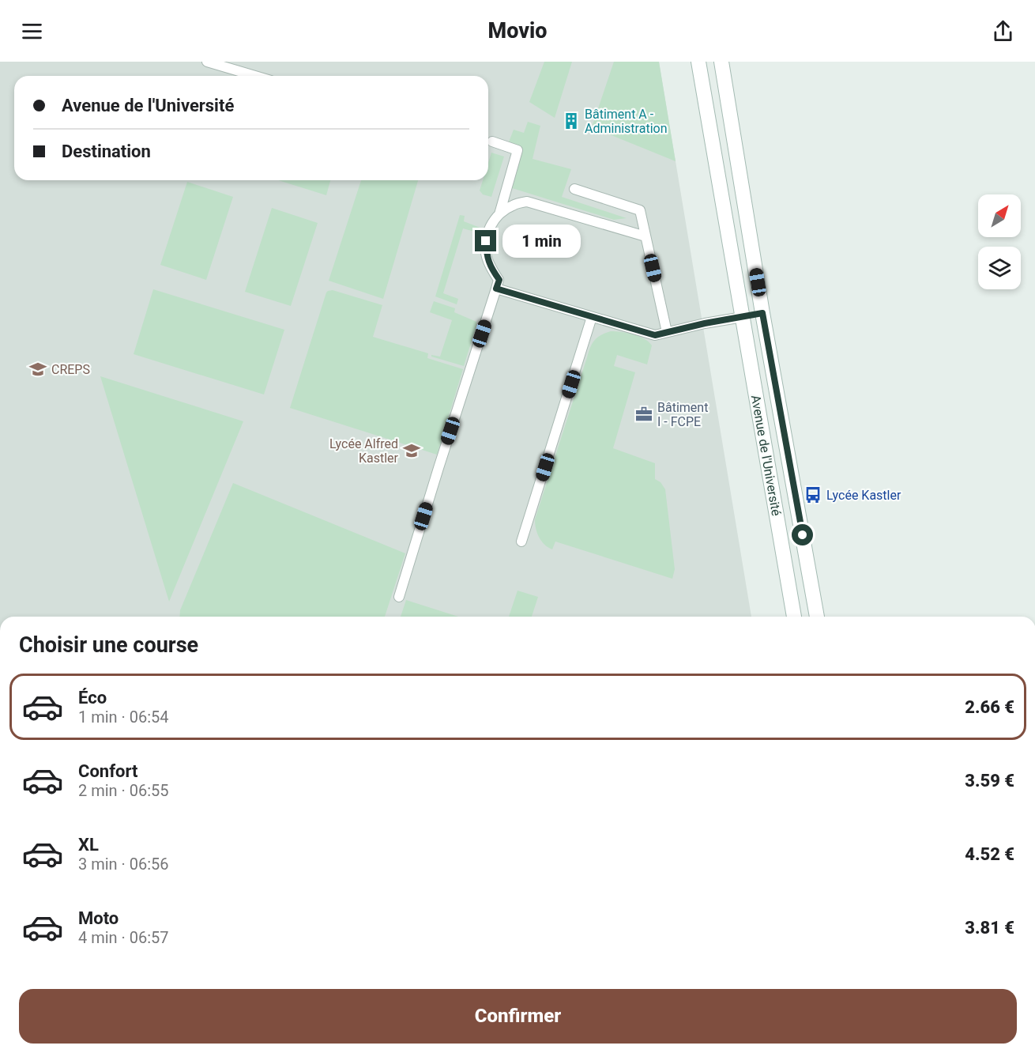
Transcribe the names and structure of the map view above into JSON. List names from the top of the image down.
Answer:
{
  "streets": {
    "street": ["Avenue de l'Université"]
  },
  "places": {
    "building": ["Bâtiment A - Administration"],
    "school or university": ["CREPS", "Lycée Alfred Kastler"],
    "office": ["Bâtiment I - FCPE"],
    "bus stop": ["Lycée Kastler"]
  },
  "north": "top right",
  "page": {
    "header": "Movio",
    "banner": ["Avenue de l'Université", "Destination"],
    "bubble": "1 min",
    "heading": "Choisir une course",
    "list": [
      {
        "name": "Éco",
        "note": "1 min · 06:54",
        "value": "2.66 €"
      },
      {
        "name": "Confort",
        "note": "2 min · 06:55",
        "value": "3.59 €"
      },
      {
        "name": "XL",
        "note": "3 min · 06:56",
        "value": "4.52 €"
      },
      {
        "name": "Moto",
        "note": "4 min · 06:57",
        "value": "3.81 €"
      }
    ],
    "buttons": "Confirmer"
  }
}
